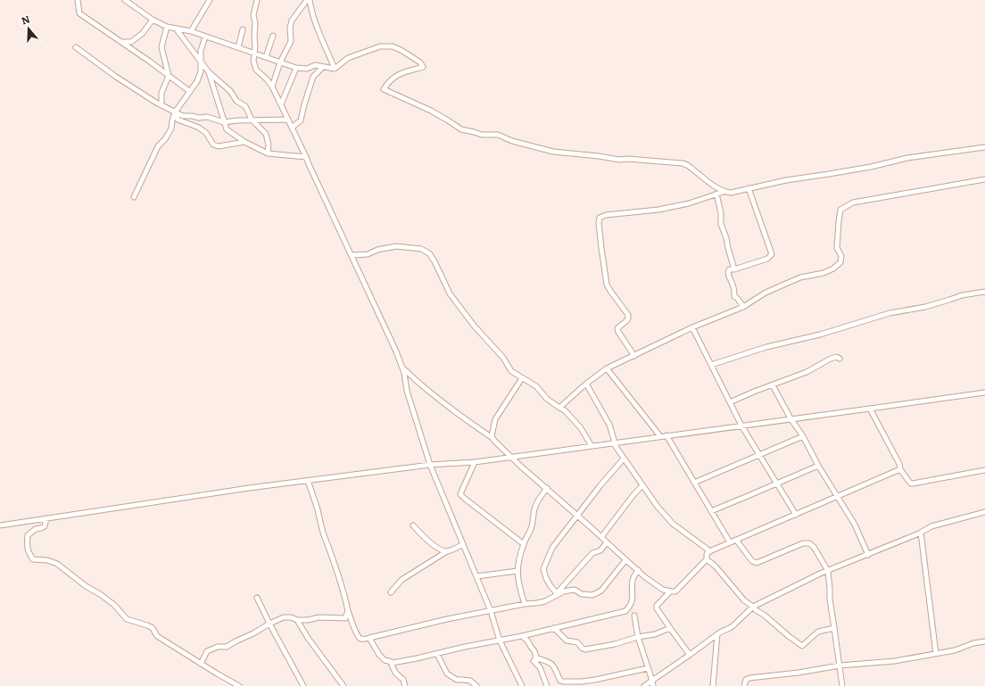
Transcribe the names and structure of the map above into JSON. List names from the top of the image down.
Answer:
{
  "north": "top"
}
